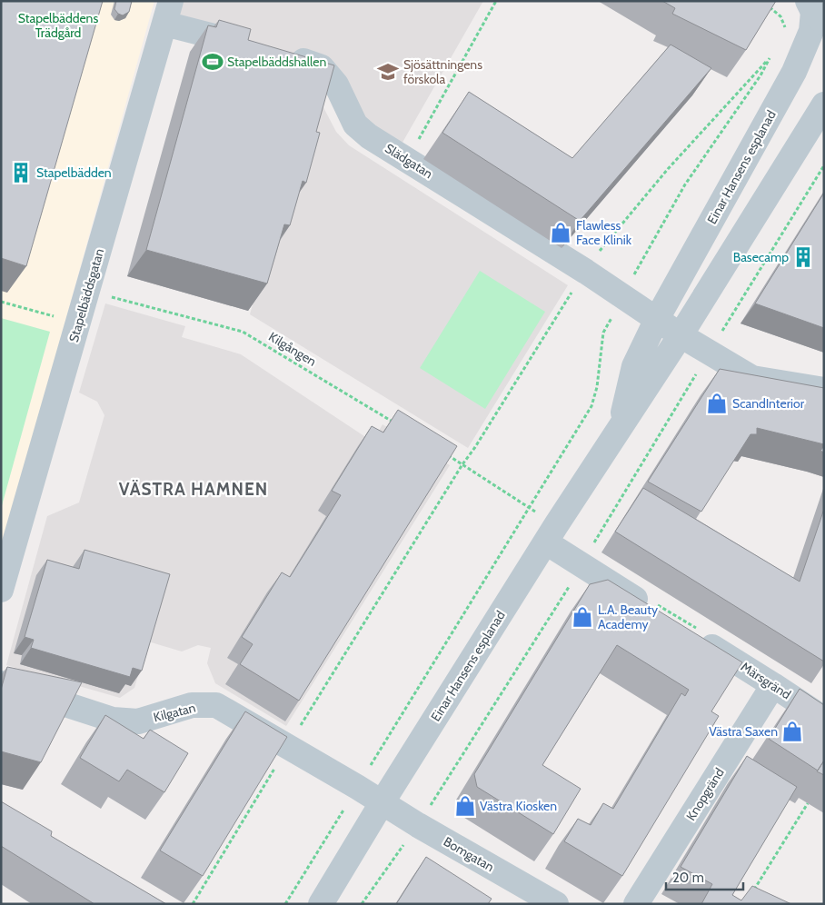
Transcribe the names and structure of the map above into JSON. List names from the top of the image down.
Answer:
{
  "streets": {
    "street": [
      "Slädgatan",
      "Einar Hansens esplanad",
      "Stapelbäddsgatan",
      "Märsgränd",
      "Kilgatan",
      "Knopgränd",
      "Bomgatan"
    ],
    "path": ["Kilgången"]
  },
  "crossings": [
    ["Slädgatan", "Einar Hansens esplanad"],
    ["Slädgatan", "Stapelbäddsgatan"],
    ["Einar Hansens esplanad", "Kilgatan"],
    ["Einar Hansens esplanad", "Bomgatan"],
    ["Stapelbäddsgatan", "Kilgången"],
    ["Märsgränd", "Knopgränd"],
    ["Kilgatan", "Bomgatan"]
  ],
  "districts": ["VÄSTRA HAMNEN"],
  "parks": ["Stapelbäddens Trädgård"],
  "places": {
    "sports": ["Stapelbäddshallen"],
    "school or university": ["Sjösättningens förskola"],
    "building": ["Stapelbädden", "Basecamp"],
    "shop": [
      "Flawless Face Klinik",
      "ScandInterior",
      "L.A. Beauty Academy",
      "Västra Saxen",
      "Västra Kiosken"
    ]
  },
  "scale_bar": "20 m"
}
